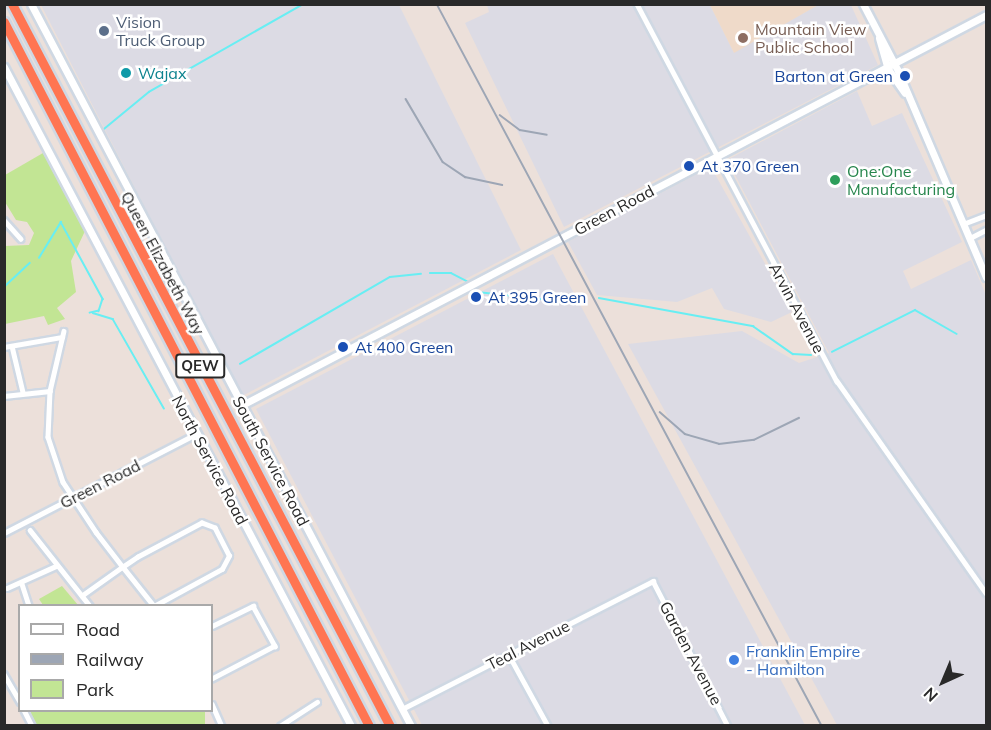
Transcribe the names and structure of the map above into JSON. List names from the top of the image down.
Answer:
{
  "streets": {
    "highway": ["Queen Elizabeth Way", "QEW"],
    "street": [
      "Green Road",
      "Arvin Avenue",
      "North Service Road",
      "South Service Road",
      "Teal Avenue",
      "Garden Avenue"
    ]
  },
  "crossings": [
    ["Green Road", "Arvin Avenue"],
    ["Green Road", "North Service Road"],
    ["Green Road", "South Service Road"],
    ["South Service Road", "Teal Avenue"],
    ["Teal Avenue", "Garden Avenue"]
  ],
  "places": [
    "Vision Truck Group",
    "Mountain View Public School",
    "Wajax",
    "Barton at Green",
    "At 370 Green",
    "One:One Manufacturing",
    "At 395 Green",
    "At 400 Green",
    "Franklin Empire - Hamilton"
  ],
  "legend": ["Road", "Railway", "Park"],
  "north": "bottom left"
}
